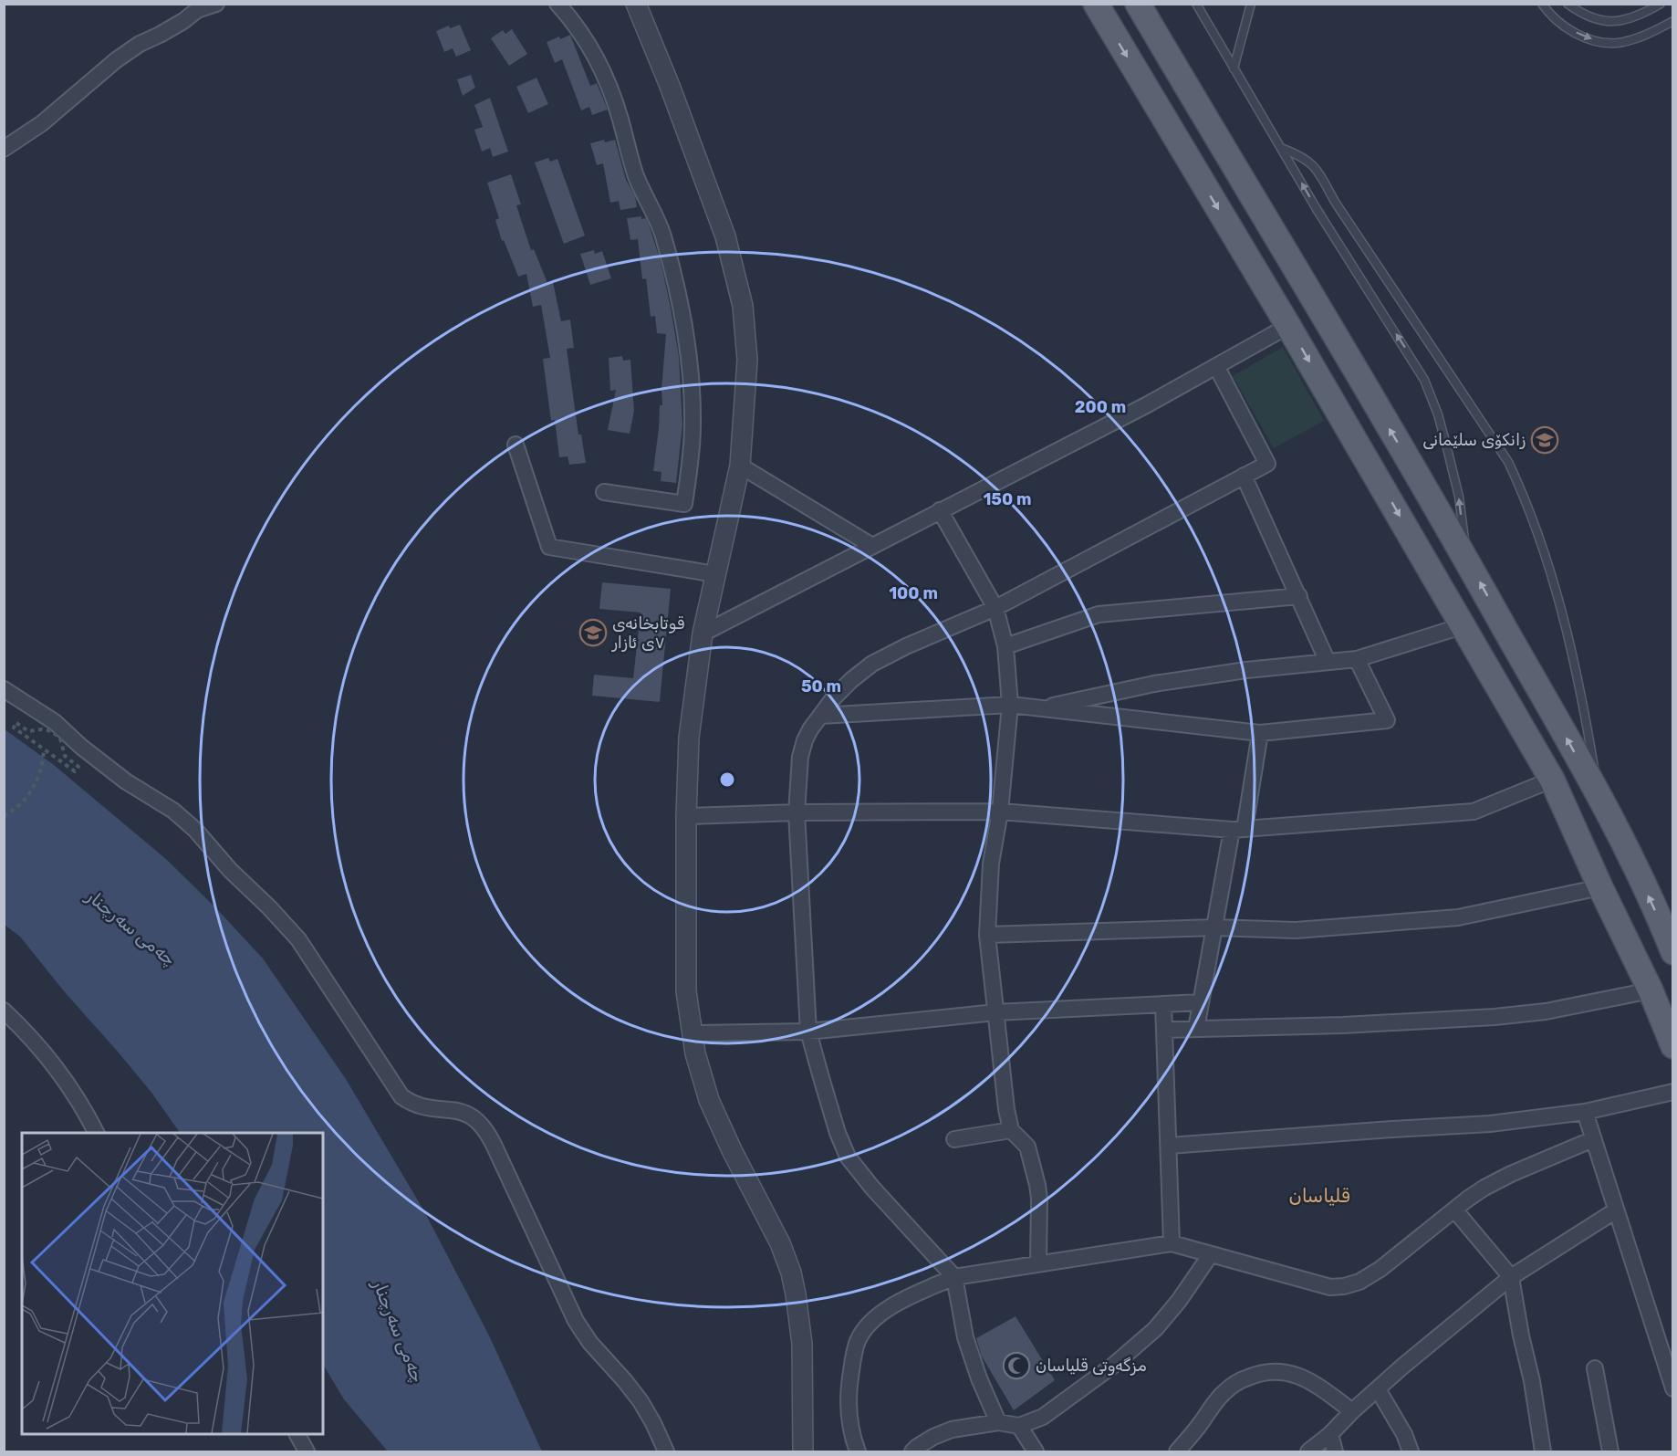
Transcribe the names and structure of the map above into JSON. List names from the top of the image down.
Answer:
{
  "districts": ["قلياسان"],
  "water": ["چەمی سەرچنار"],
  "places": {
    "school or university": ["زانکۆی سلێمانی", "قوتابخانەی ٧ی ئازار"],
    "mosque": ["مزگەوتی قلیاسان"]
  },
  "rings": [
    "200 m",
    "150 m",
    "100 m",
    "50 m"
  ]
}
